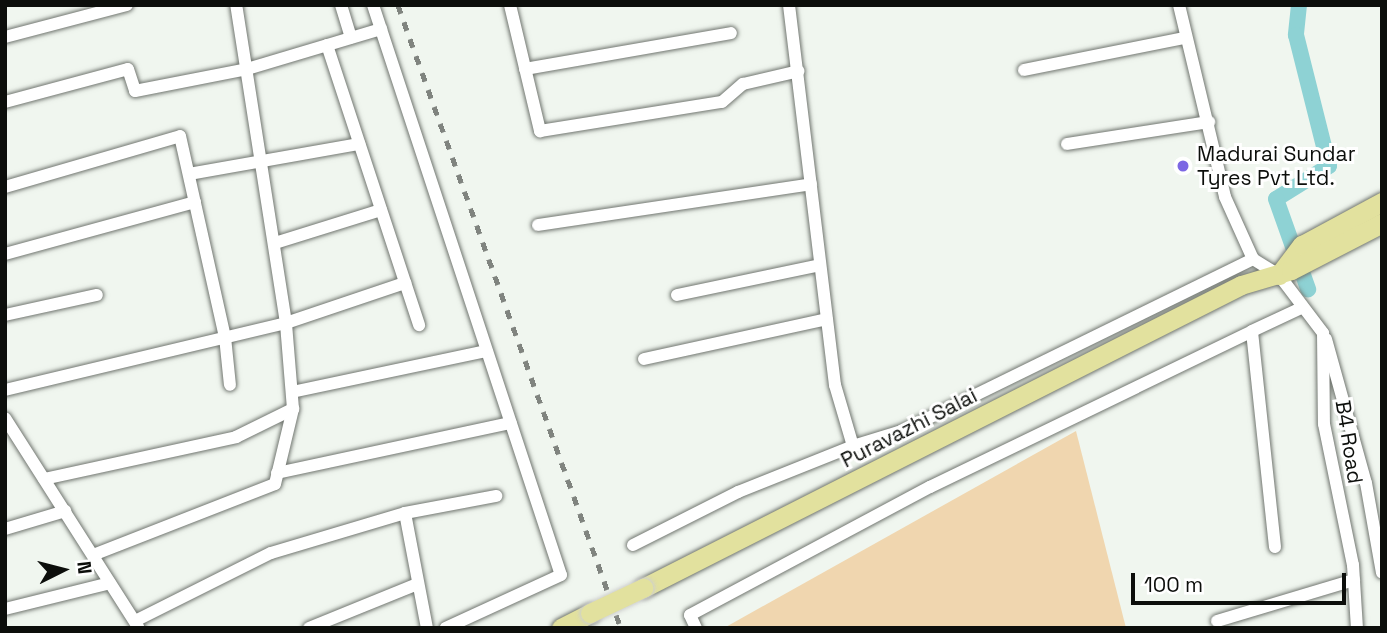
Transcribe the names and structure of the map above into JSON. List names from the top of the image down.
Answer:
{
  "streets": {
    "main road": ["Puravazhi Salai"],
    "street": ["B4 Road"]
  },
  "places": ["Madurai Sundar Tyres Pvt Ltd."],
  "scale_bar": "100 m",
  "north": "right"
}
